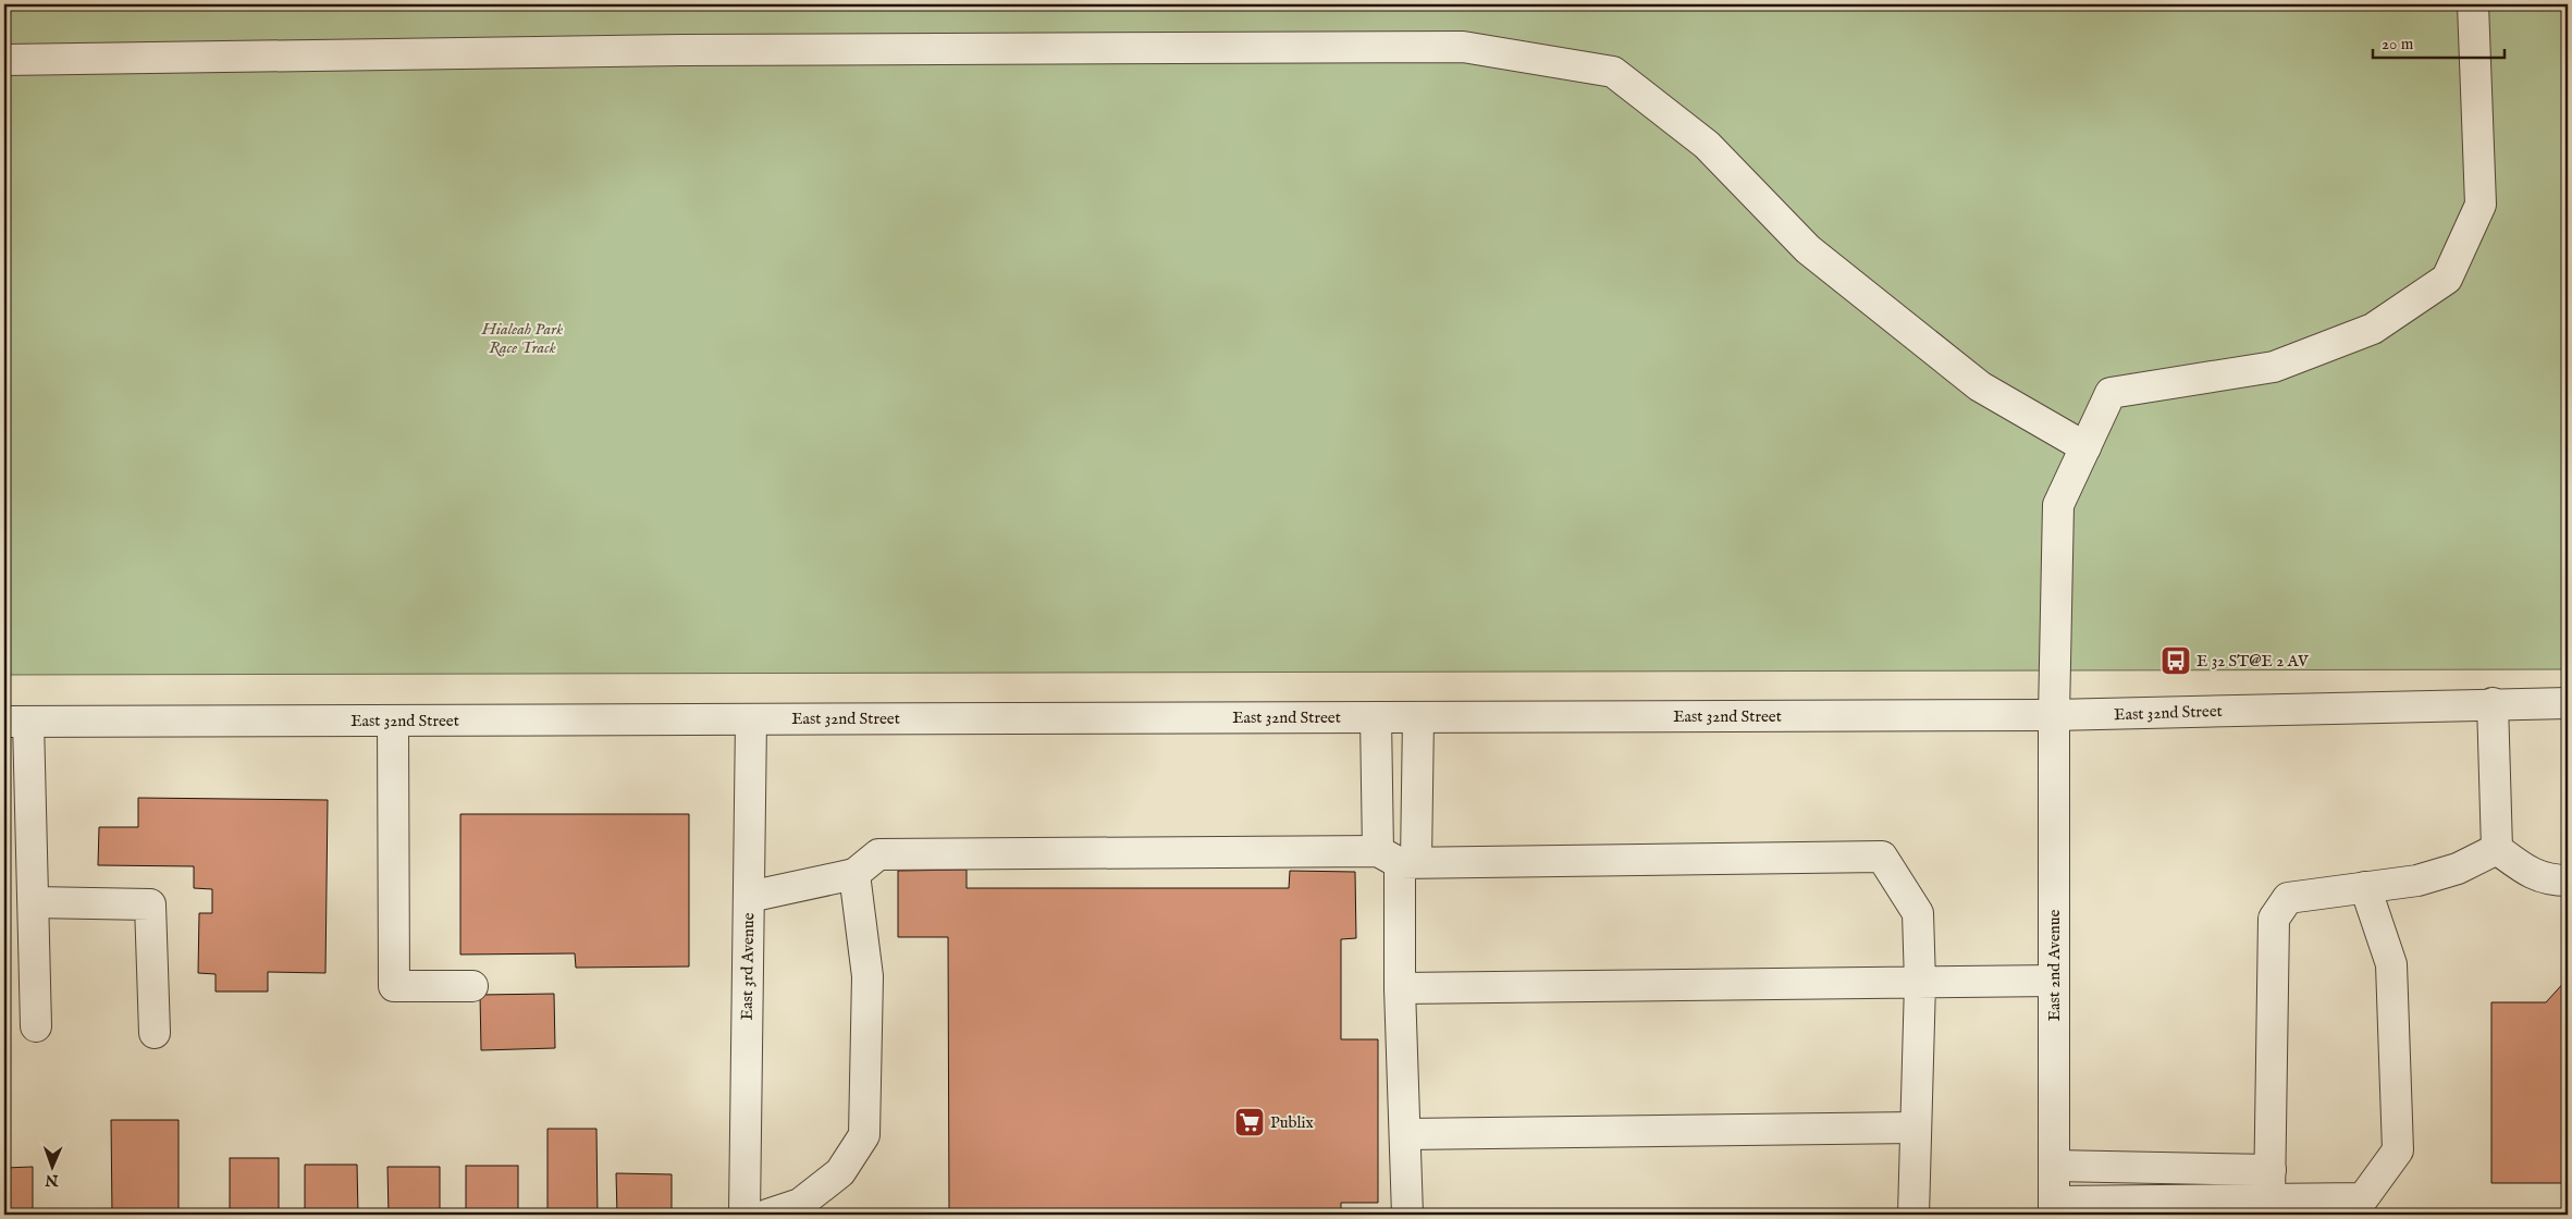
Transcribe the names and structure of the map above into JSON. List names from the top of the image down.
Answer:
{
  "streets": {
    "street": ["East 32nd Street", "East 2nd Avenue", "East 3rd Avenue"]
  },
  "crossings": [
    ["East 32nd Street", "East 2nd Avenue"],
    ["East 32nd Street", "East 3rd Avenue"]
  ],
  "parks": ["Hialeah Park Race Track"],
  "places": {
    "bus stop": ["E 32 ST@E 2 AV"],
    "supermarket": ["Publix"]
  },
  "scale_bar": "20 m",
  "north": "bottom"
}
